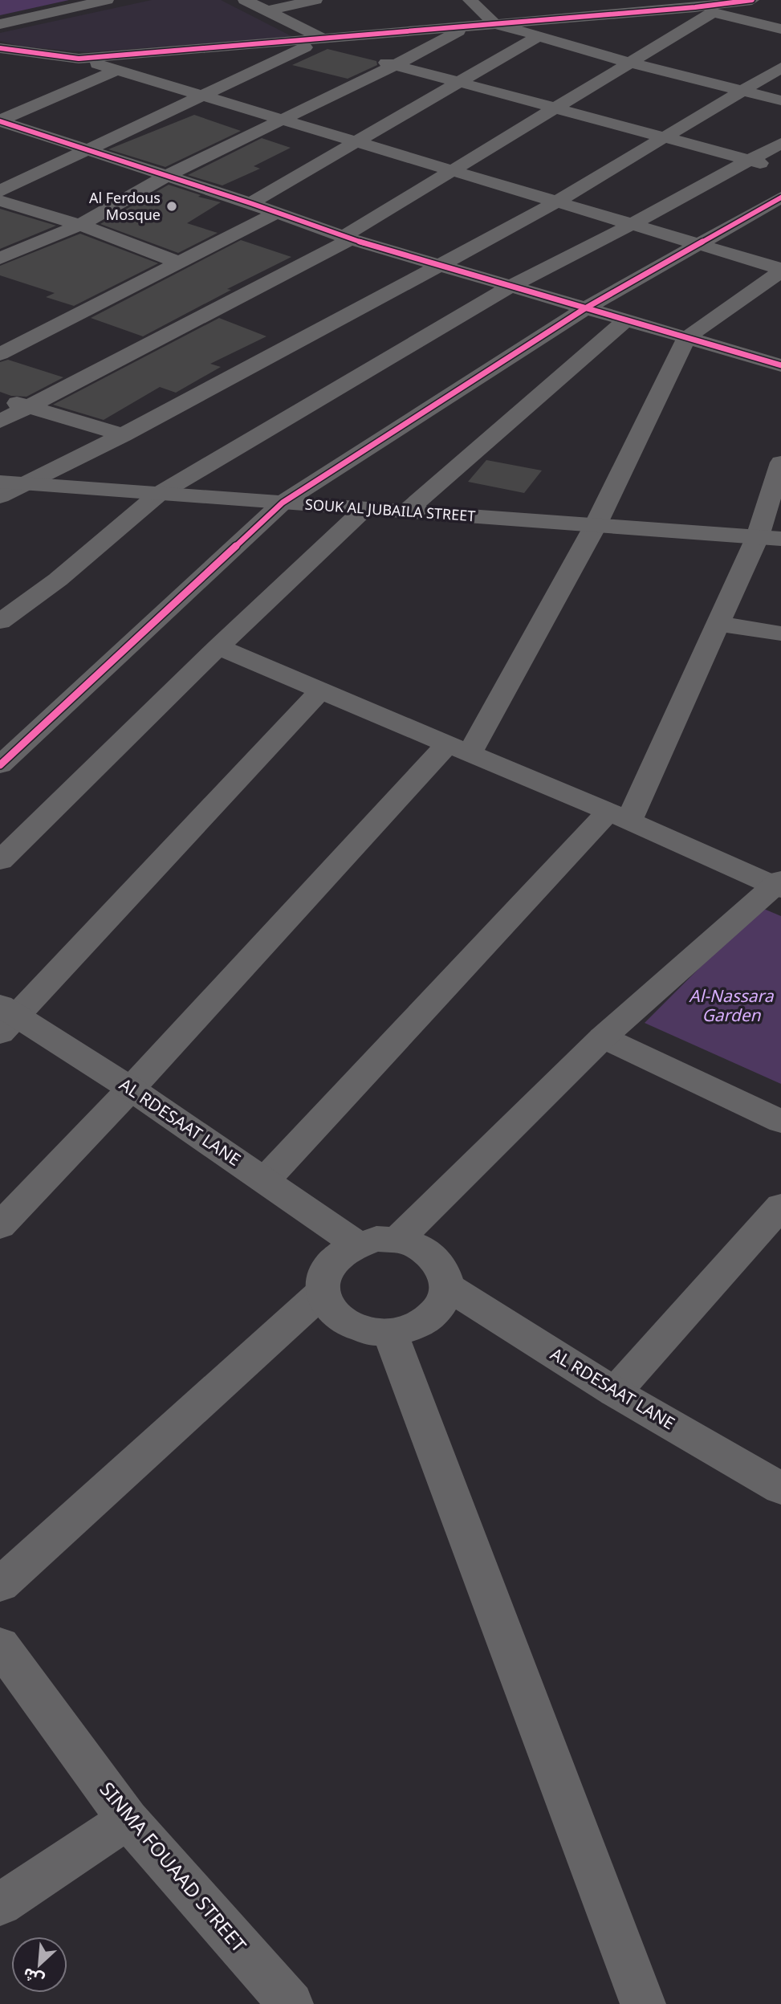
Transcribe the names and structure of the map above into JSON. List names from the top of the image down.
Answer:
{
  "streets": {
    "street": ["SOUK AL JUBAILA STREET", "AL RDESAAT LANE", "SINMA FOUAAD STREET"]
  },
  "parks": ["Al-Nassara Garden"],
  "places": ["Al Ferdous Mosque"],
  "north": "bottom left"
}
